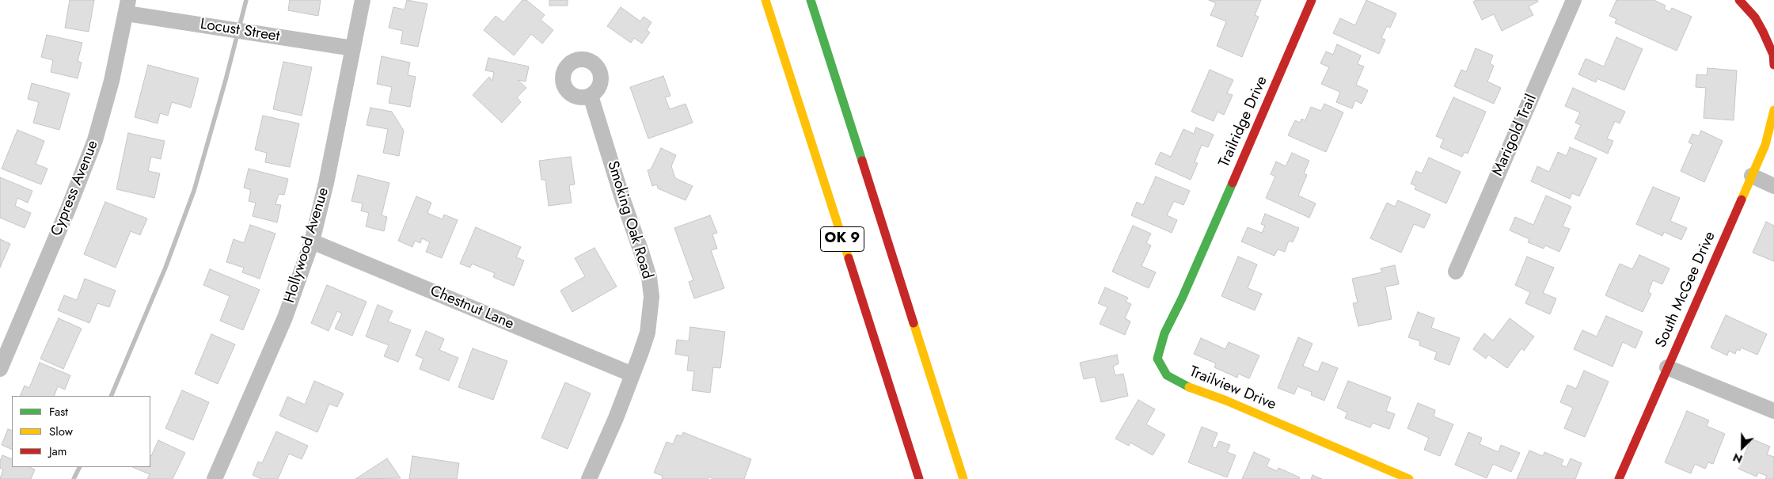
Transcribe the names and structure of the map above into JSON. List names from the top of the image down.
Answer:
{
  "streets": {
    "main road": [
      "Trailridge Drive",
      "OK 9",
      "South McGee Drive",
      "Trailview Drive"
    ],
    "street": [
      "Locust Street",
      "Marigold Trail",
      "Cypress Avenue",
      "Smoking Oak Road",
      "Hollywood Avenue",
      "Chestnut Lane"
    ]
  },
  "crossings": [
    ["Locust Street", "Cypress Avenue"],
    ["Locust Street", "Hollywood Avenue"],
    ["Trailridge Drive", "Trailview Drive"],
    ["Smoking Oak Road", "Chestnut Lane"],
    ["Hollywood Avenue", "Chestnut Lane"]
  ],
  "legend": ["Fast", "Slow", "Jam"],
  "north": "bottom left"
}
